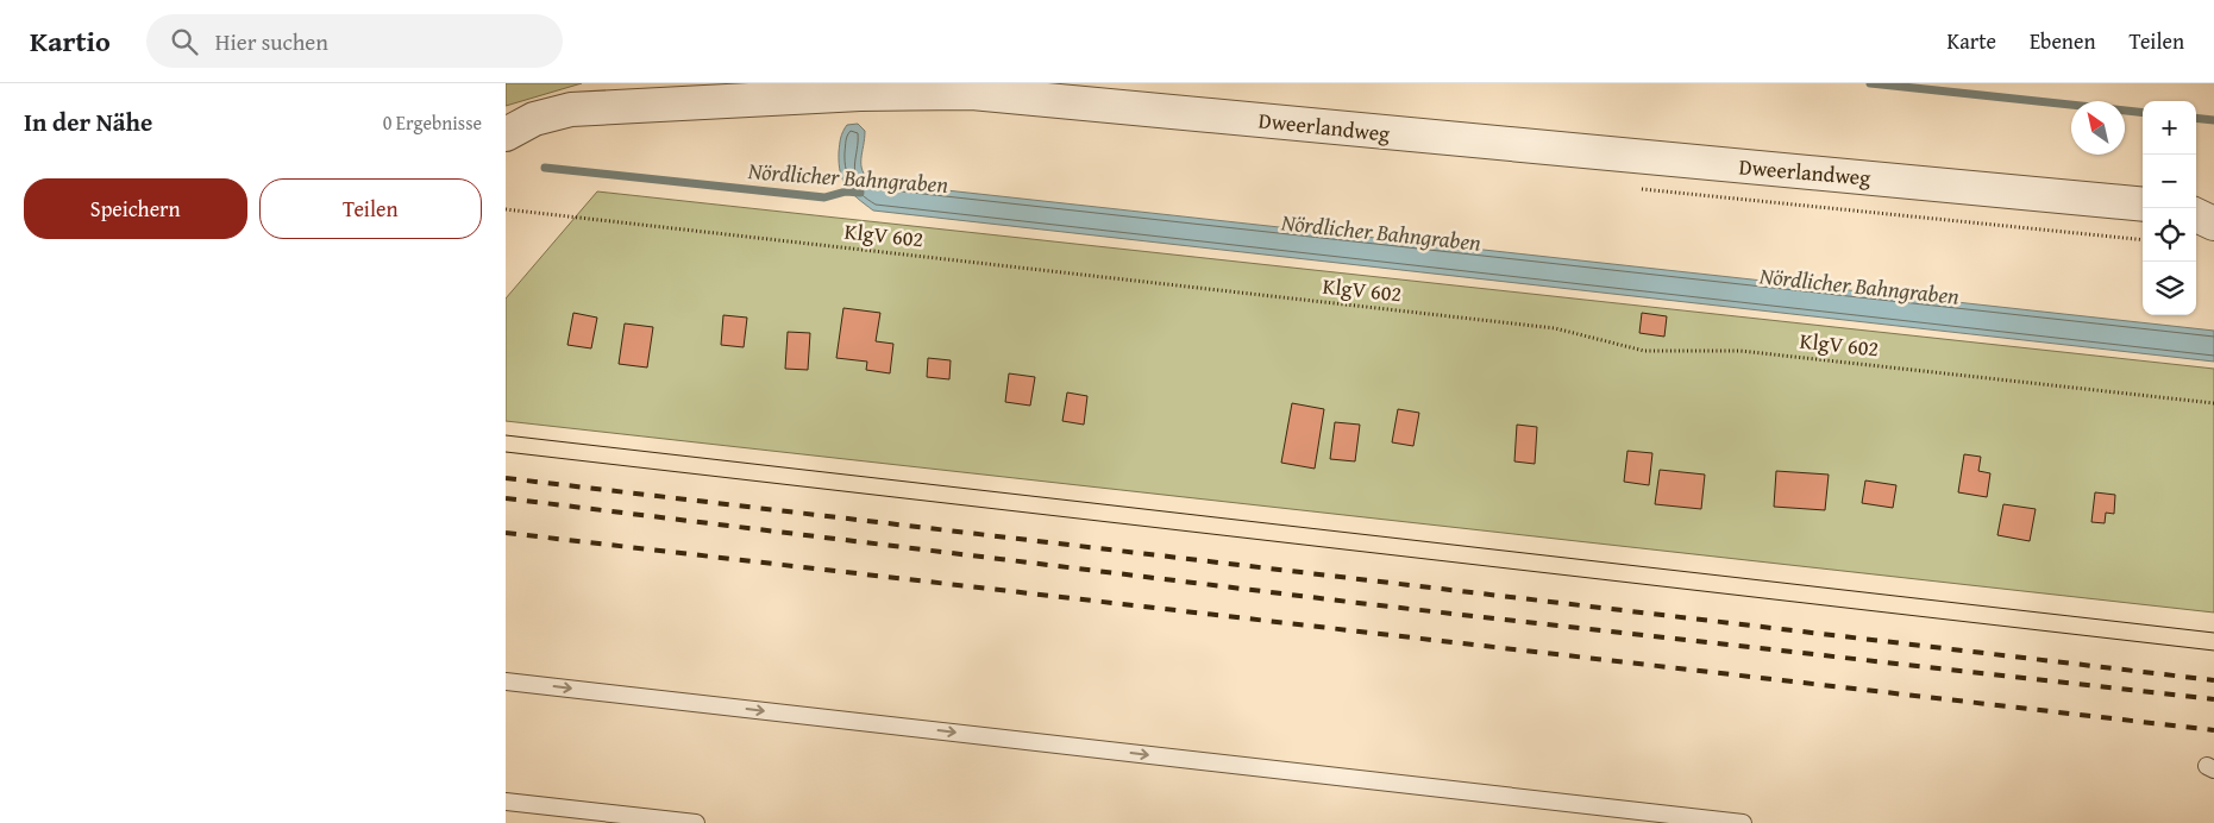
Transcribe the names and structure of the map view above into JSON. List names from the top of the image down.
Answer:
{
  "streets": {
    "street": ["Dweerlandweg"],
    "path": ["KlgV 602"]
  },
  "water": ["Nördlicher Bahngraben"],
  "north": "top left",
  "page": {
    "header": "Kartio",
    "search": "Hier suchen",
    "nav": ["Karte", "Ebenen", "Teilen"],
    "heading": ["In der Nähe", "0 Ergebnisse"],
    "map_buttons": ["+", "−"],
    "buttons": ["Speichern", "Teilen"]
  }
}
